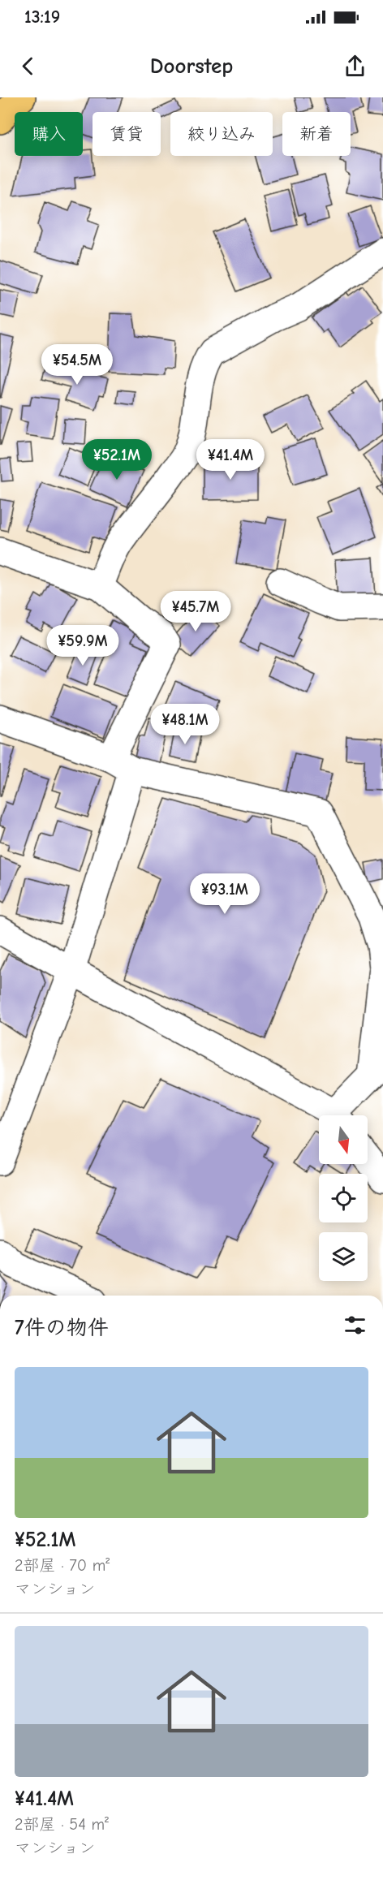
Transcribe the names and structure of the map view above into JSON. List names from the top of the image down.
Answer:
{
  "north": "bottom",
  "page": {
    "status": "13:19",
    "header": "Doorstep",
    "chip": [
      "購入",
      "賃貸",
      "絞り込み",
      "新着"
    ],
    "price": [
      "¥54.5M",
      "¥52.1M",
      "¥41.4M",
      "¥45.7M",
      "¥59.9M",
      "¥48.1M",
      "¥93.1M"
    ],
    "heading": "7件の物件",
    "list": [
      {
        "name": "¥52.1M",
        "note": "2部屋 · 70 m² · マンション"
      },
      {
        "name": "¥41.4M",
        "note": "2部屋 · 54 m² · マンション"
      }
    ]
  }
}
